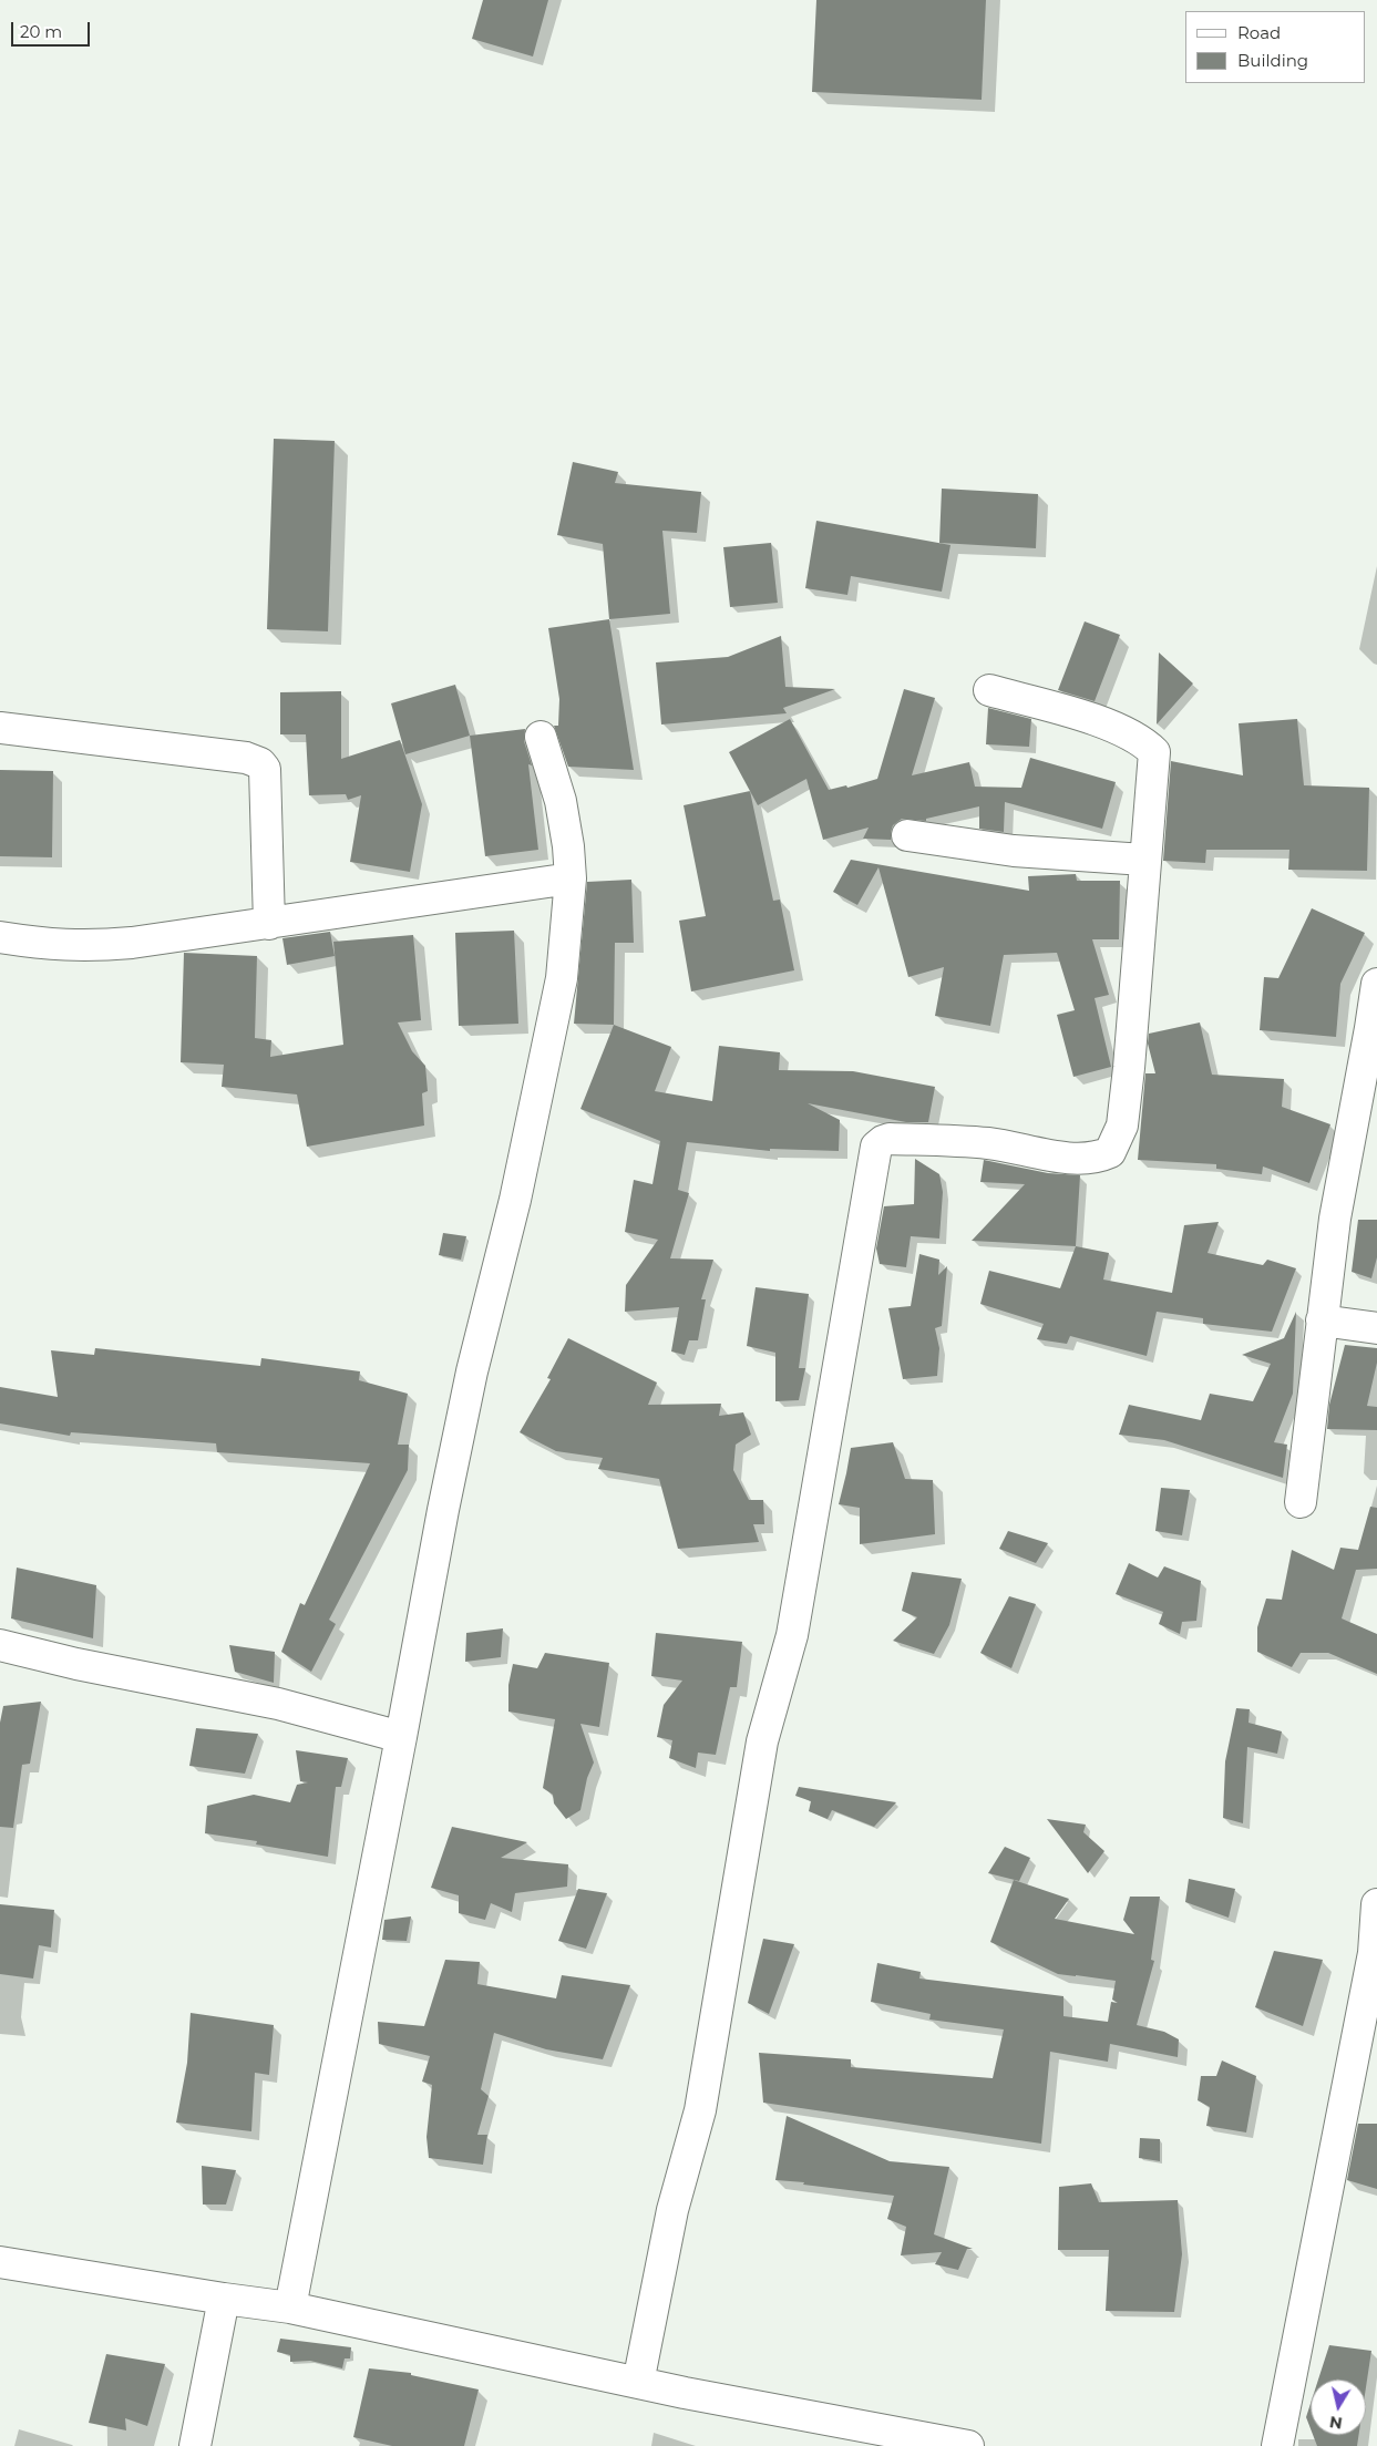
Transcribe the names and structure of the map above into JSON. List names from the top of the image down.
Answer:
{
  "legend": ["Road", "Building"],
  "scale_bar": "20 m",
  "north": "bottom"
}
